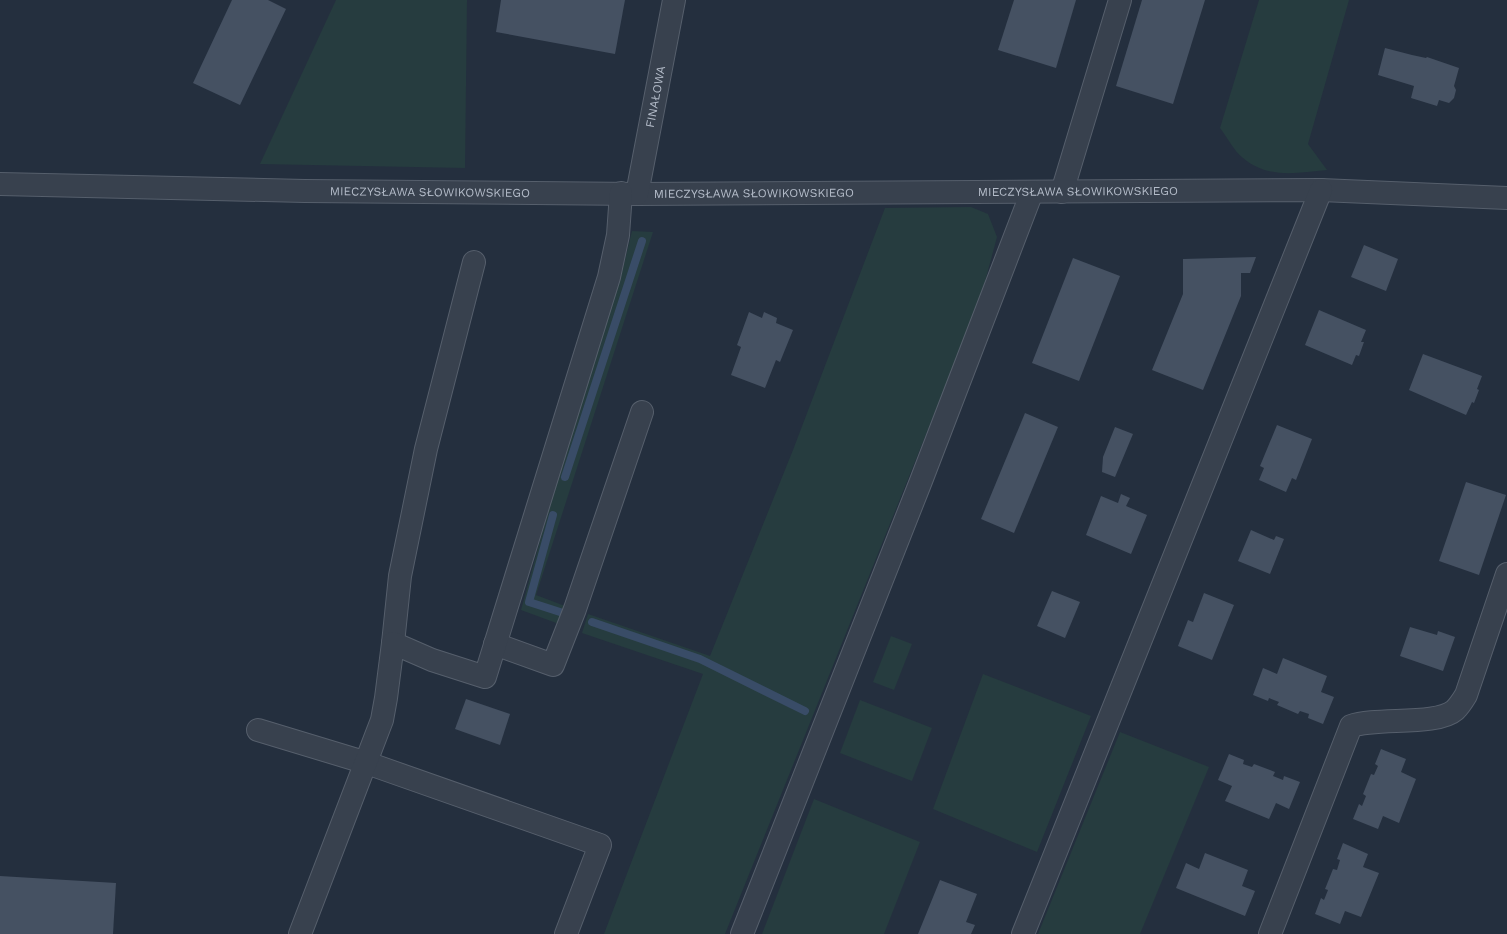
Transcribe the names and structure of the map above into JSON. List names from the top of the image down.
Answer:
{
  "streets": {
    "street": ["FINAŁOWA", "MIECZYSŁAWA SŁOWIKOWSKIEGO"]
  },
  "crossings": [
    ["FINAŁOWA", "MIECZYSŁAWA SŁOWIKOWSKIEGO"]
  ]
}
